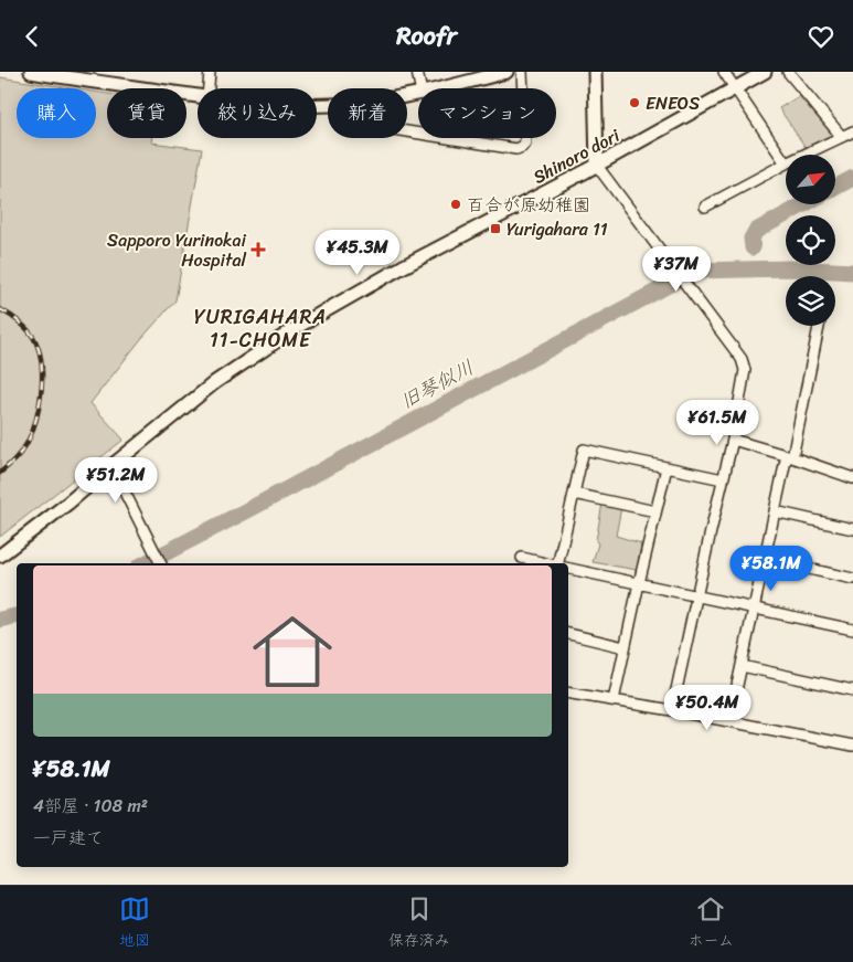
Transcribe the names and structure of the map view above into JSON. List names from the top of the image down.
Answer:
{
  "streets": {
    "street": ["Shinoro dori"]
  },
  "districts": ["YURIGAHARA 11-CHOME"],
  "water": ["旧琴似川"],
  "places": {
    "other": ["ENEOS", "百合が原幼稚園"],
    "transit": ["Yurigahara 11"],
    "health": ["Sapporo Yurinokai Hospital"]
  },
  "north": "top right",
  "page": {
    "header": "Roofr",
    "chip": [
      "購入",
      "賃貸",
      "絞り込み",
      "新着",
      "マンション"
    ],
    "price": [
      "¥45.3M",
      "¥37M",
      "¥61.5M",
      "¥51.2M",
      "¥58.1M",
      "¥50.4M"
    ],
    "list": [
      {
        "name": "¥58.1M",
        "note": "4部屋 · 108 m² · 一戸建て"
      }
    ],
    "tabs": ["地図", "保存済み", "ホーム"]
  }
}
